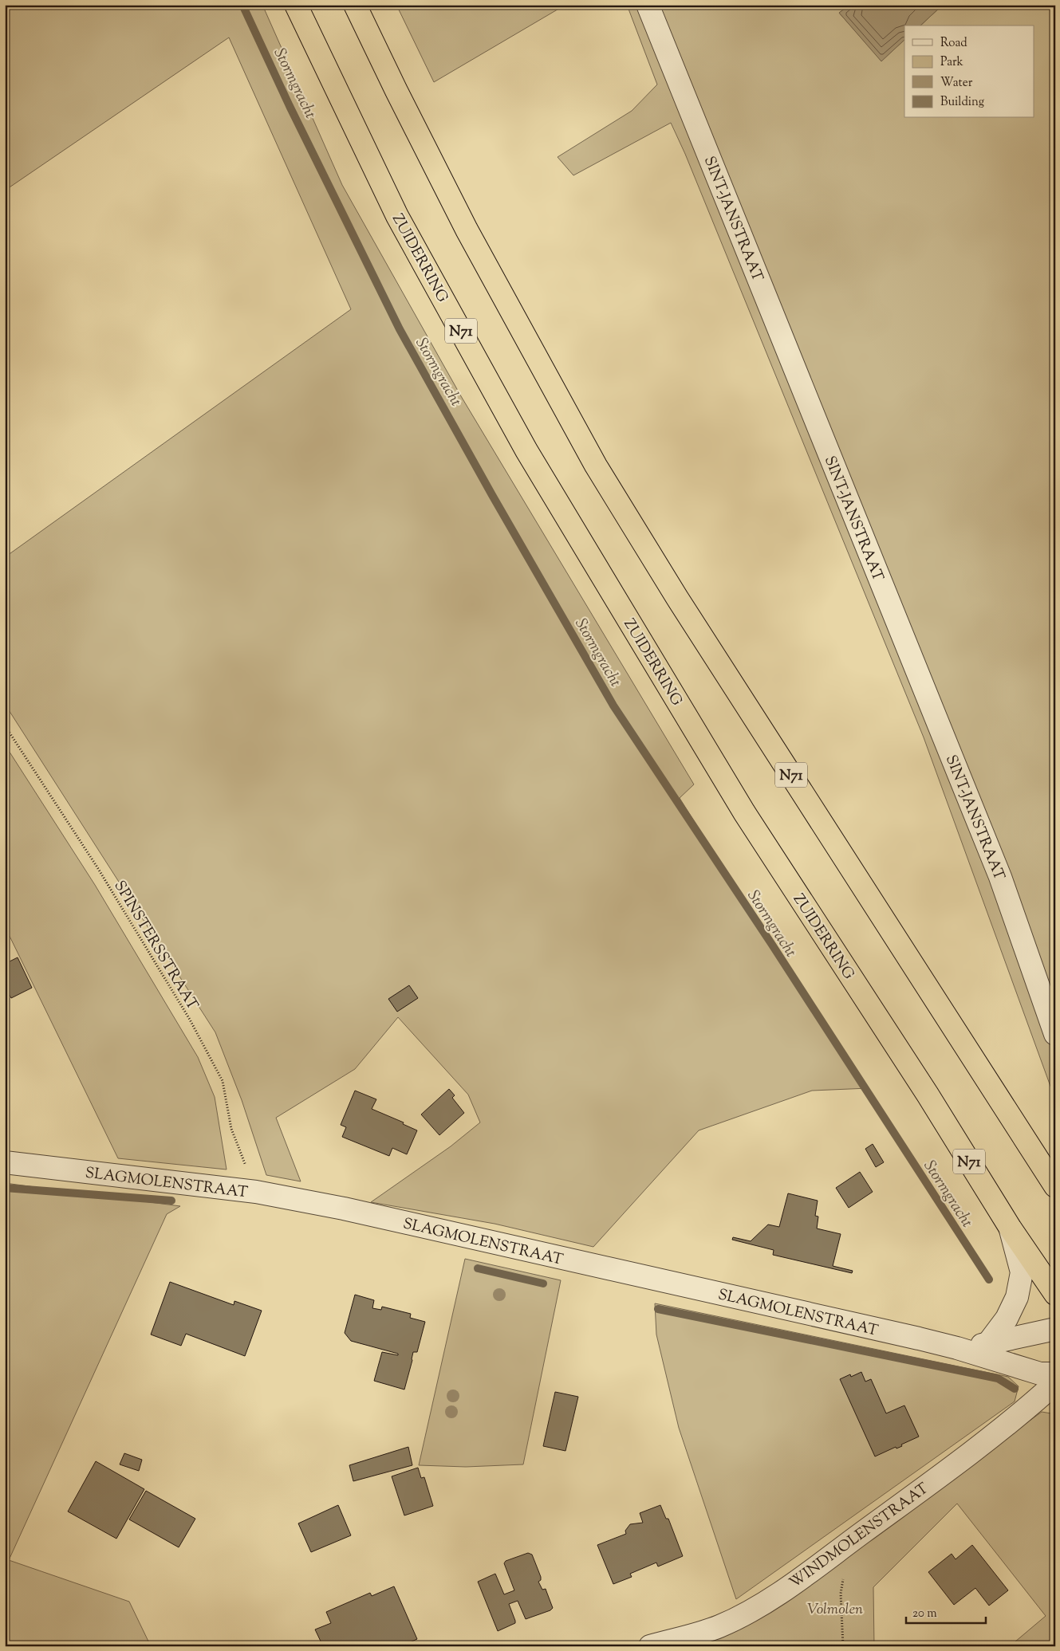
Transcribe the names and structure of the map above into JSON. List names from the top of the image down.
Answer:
{
  "streets": {
    "highway": ["ZUIDERRING", "N71"],
    "street": ["SINT-JANSTRAAT", "SLAGMOLENSTRAAT", "WINDMOLENSTRAAT"],
    "path": ["SPINSTERSSTRAAT"]
  },
  "crossings": [
    ["SPINSTERSSTRAAT", "SLAGMOLENSTRAAT"],
    ["SLAGMOLENSTRAAT", "WINDMOLENSTRAAT"]
  ],
  "water": ["Stormgracht"],
  "parks": ["Volmolen"],
  "legend": [
    "Road",
    "Park",
    "Water",
    "Building"
  ],
  "scale_bar": "20 m"
}
